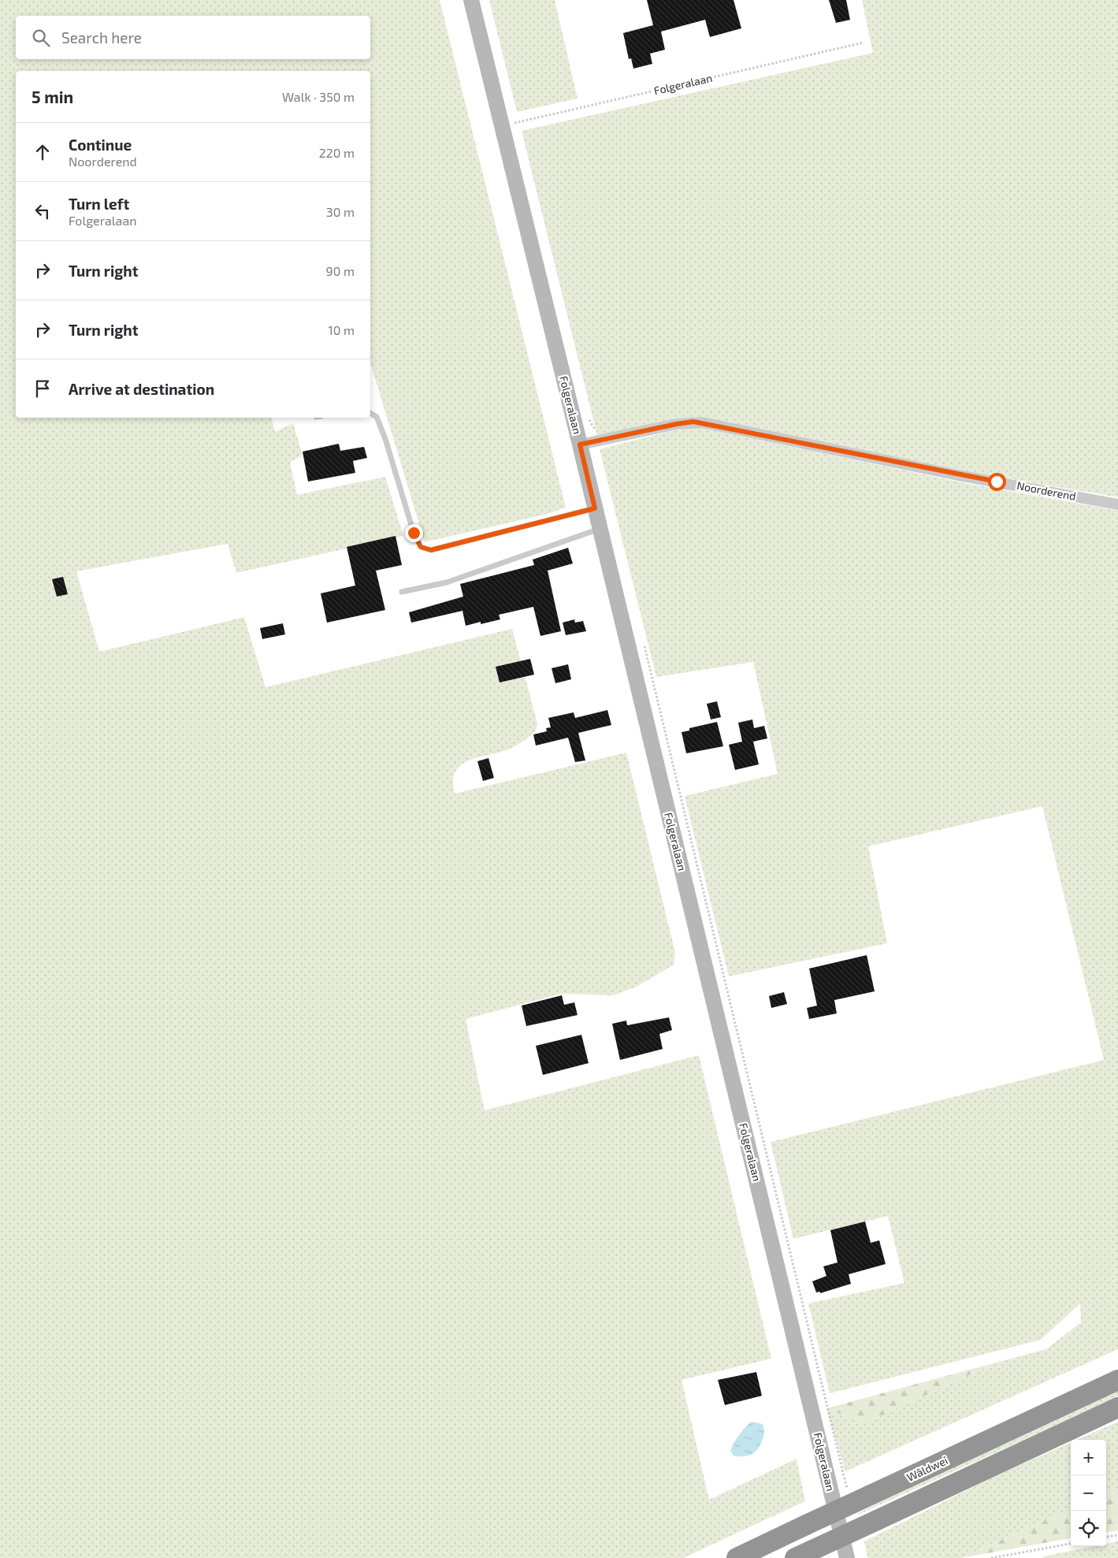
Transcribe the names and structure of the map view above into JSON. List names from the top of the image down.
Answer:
{
  "streets": {
    "highway": ["Wâldwei"],
    "main road": ["Folgeralaan"],
    "street": ["Noorderend"]
  },
  "crossings": [
    ["Folgeralaan", "Noorderend"]
  ],
  "page": {
    "search": "Search here",
    "heading": ["5 min", "Walk · 350 m"],
    "list": [
      ["Continue", "Noorderend", "220 m"],
      ["Turn left", "Folgeralaan", "30 m"],
      ["Turn right", "90 m"],
      ["Turn right", "10 m"],
      "Arrive at destination"
    ],
    "map_buttons": ["+", "−"]
  }
}
